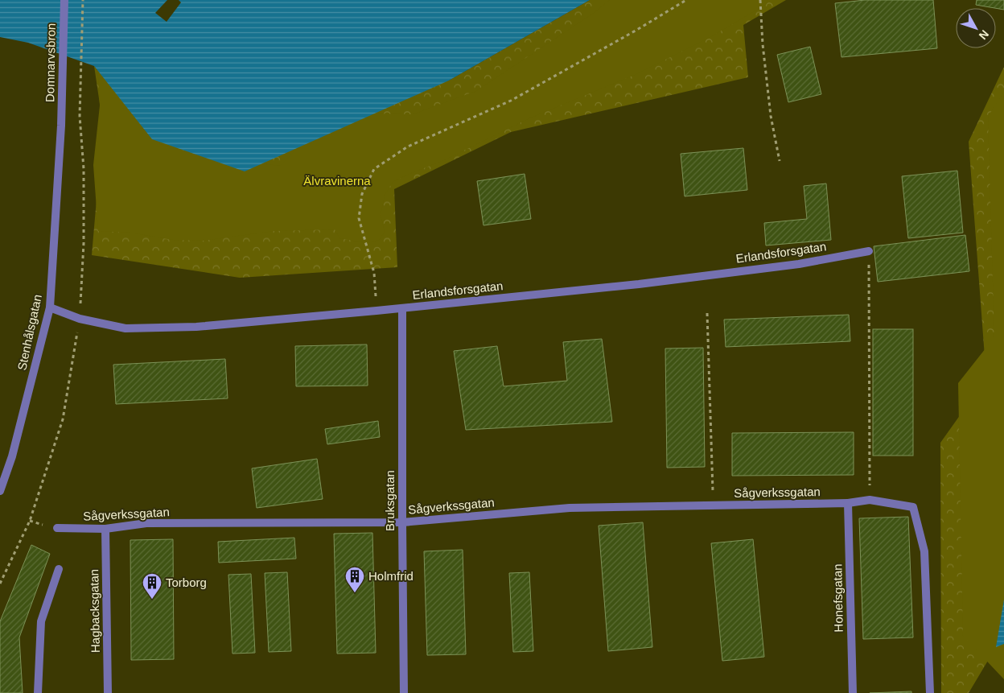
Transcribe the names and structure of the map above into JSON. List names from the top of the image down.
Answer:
{
  "streets": {
    "street": [
      "Domnarvsbron",
      "Erlandsforsgatan",
      "Stenhålsgatan",
      "Sågverkssgatan",
      "Bruksgatan",
      "Honefsgatan",
      "Hagbacksgatan"
    ]
  },
  "crossings": [
    ["Domnarvsbron", "Stenhålsgatan"],
    ["Erlandsforsgatan", "Stenhålsgatan"],
    ["Erlandsforsgatan", "Bruksgatan"],
    ["Sågverkssgatan", "Bruksgatan"],
    ["Sågverkssgatan", "Honefsgatan"],
    ["Sågverkssgatan", "Hagbacksgatan"]
  ],
  "parks": ["Älvravinerna"],
  "places": {
    "building": ["Holmfrid", "Torborg"]
  },
  "north": "bottom right"
}
